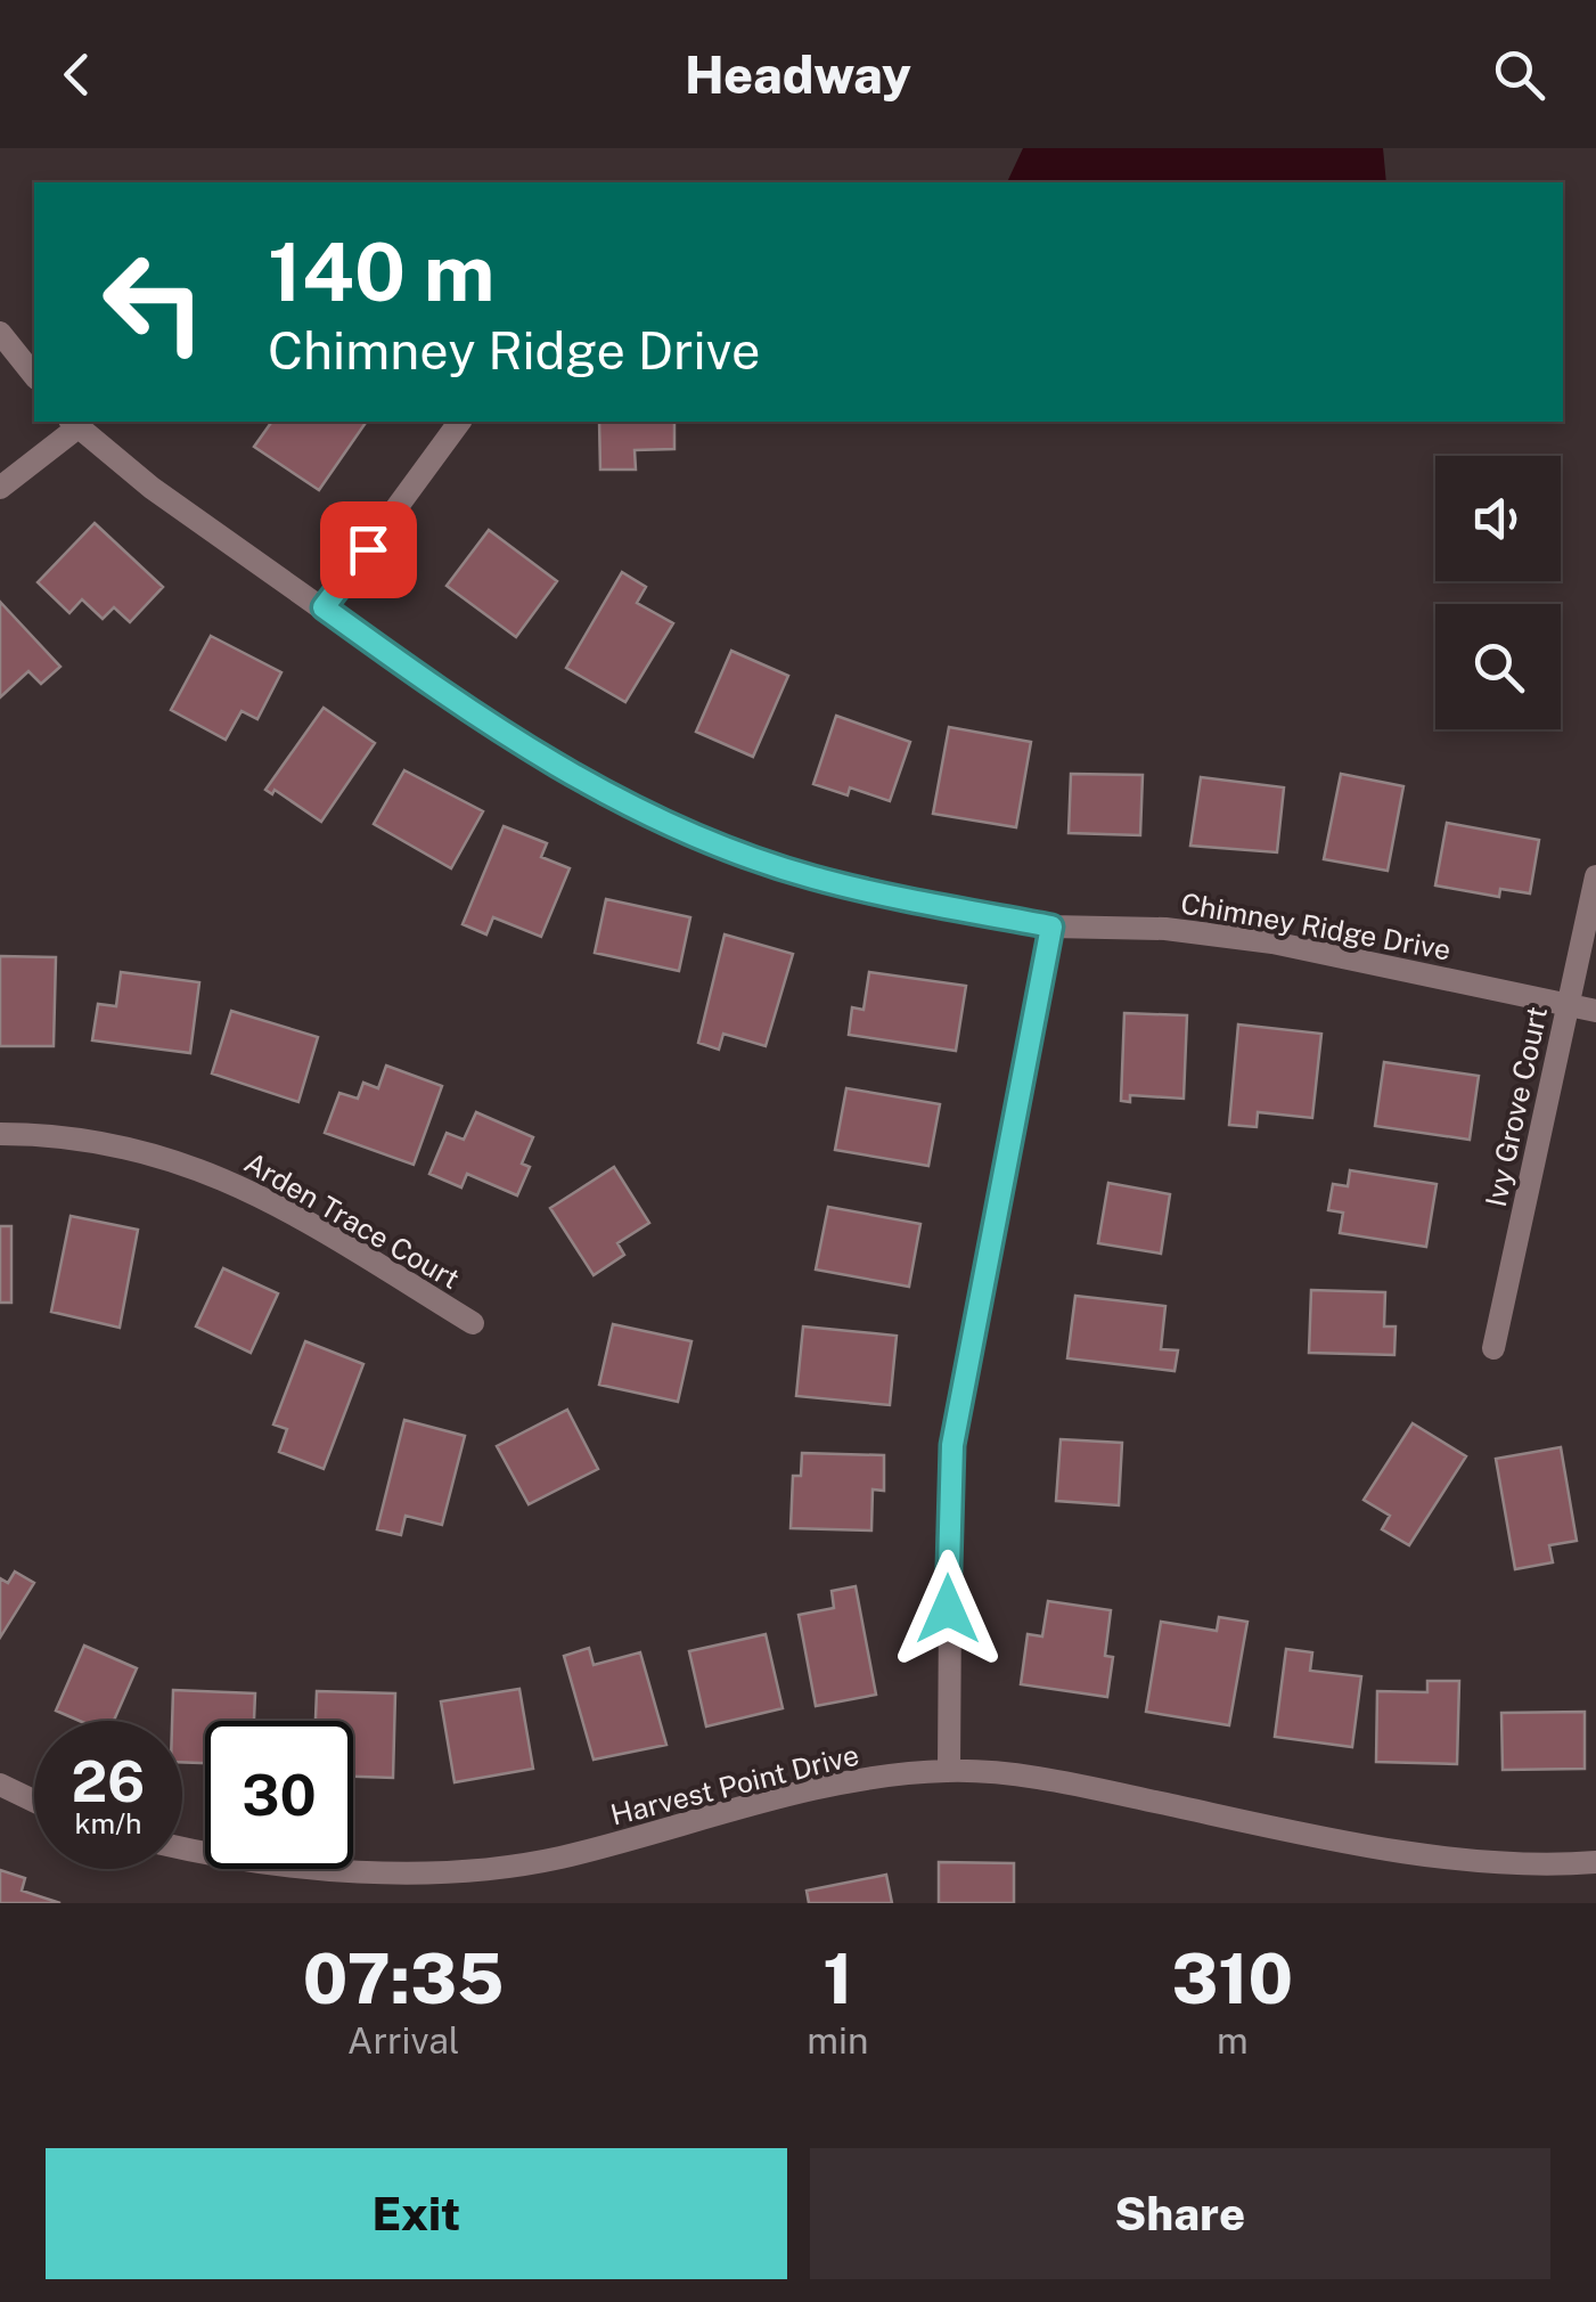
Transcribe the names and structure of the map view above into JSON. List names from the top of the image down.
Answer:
{
  "streets": {
    "street": [
      "Chimney Ridge Drive",
      "Ivy Grove Court",
      "Arden Trace Court",
      "Harvest Point Drive"
    ]
  },
  "crossings": [
    ["Chimney Ridge Drive", "Ivy Grove Court"]
  ],
  "page": {
    "header": "Headway",
    "turn": ["140 m", "Chimney Ridge Drive"],
    "speed": "26 km/h",
    "limit": "30",
    "eta": [
      "07:35",
      "Arrival",
      "1",
      "min",
      "310",
      "m"
    ],
    "buttons": ["Exit", "Share"]
  }
}
